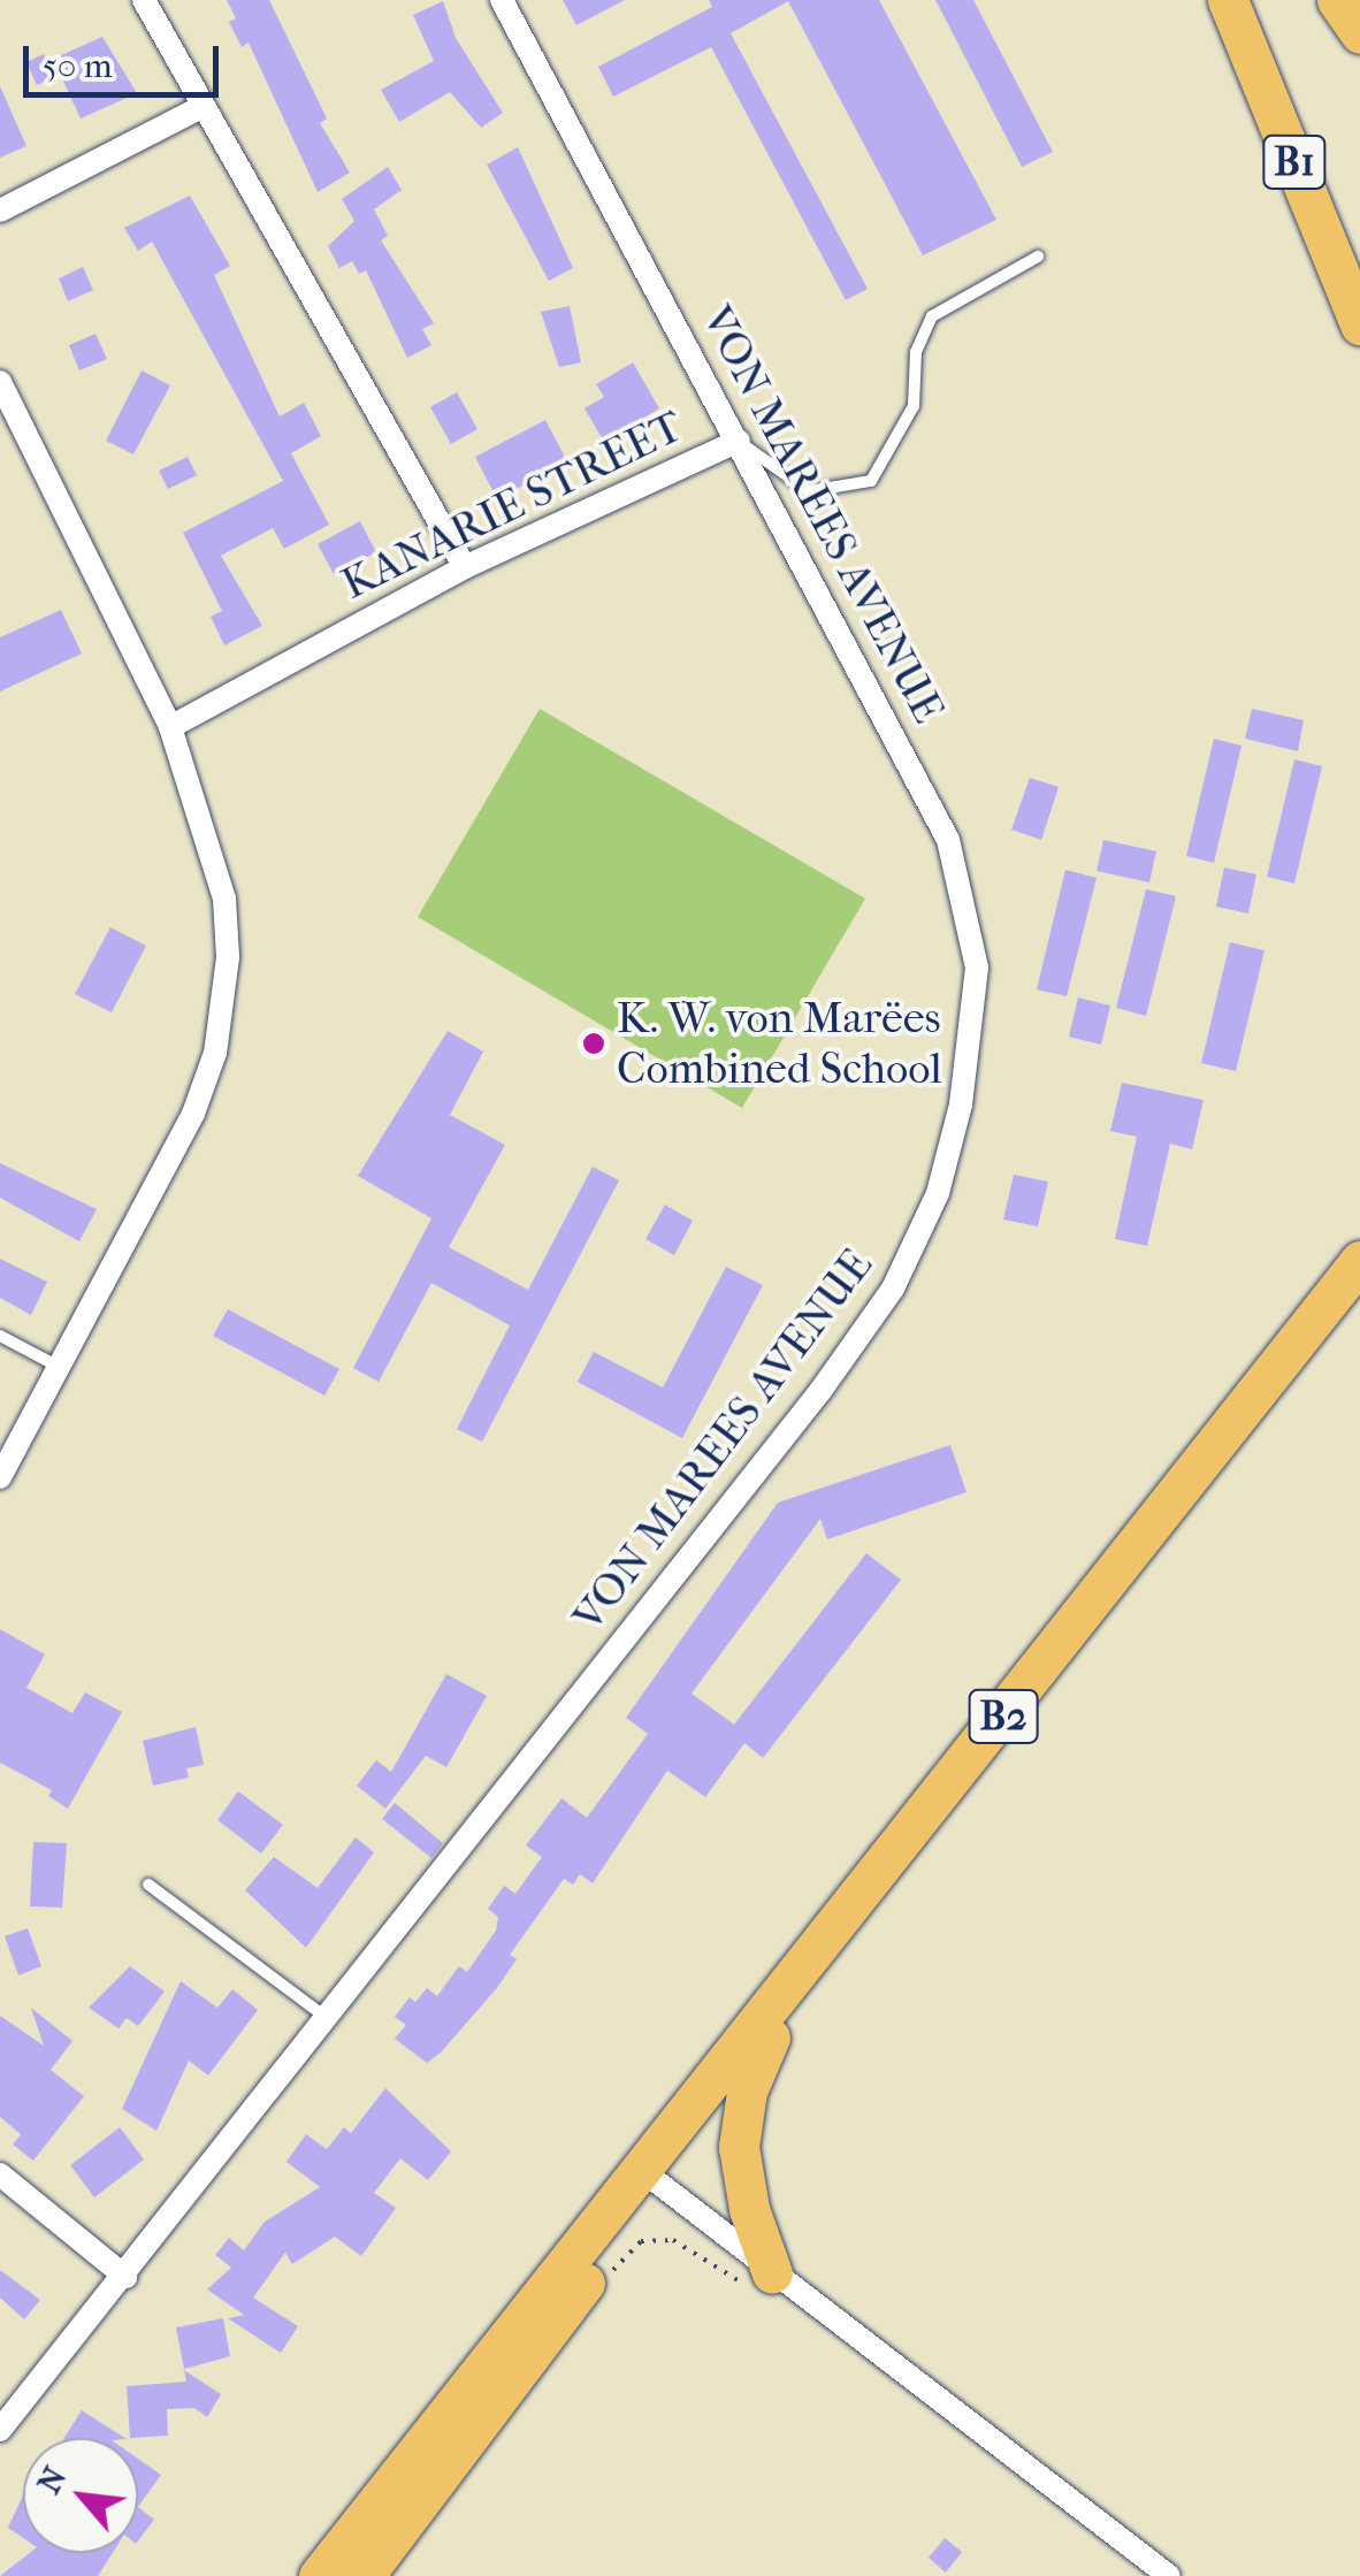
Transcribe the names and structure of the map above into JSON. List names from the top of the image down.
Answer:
{
  "streets": {
    "highway": ["B1", "B2"],
    "street": ["KANARIE STREET", "VON MAREES AVENUE"]
  },
  "crossings": [
    ["KANARIE STREET", "VON MAREES AVENUE"]
  ],
  "places": ["K. W. von Marëes Combined School"],
  "scale_bar": "50 m",
  "north": "top left"
}
